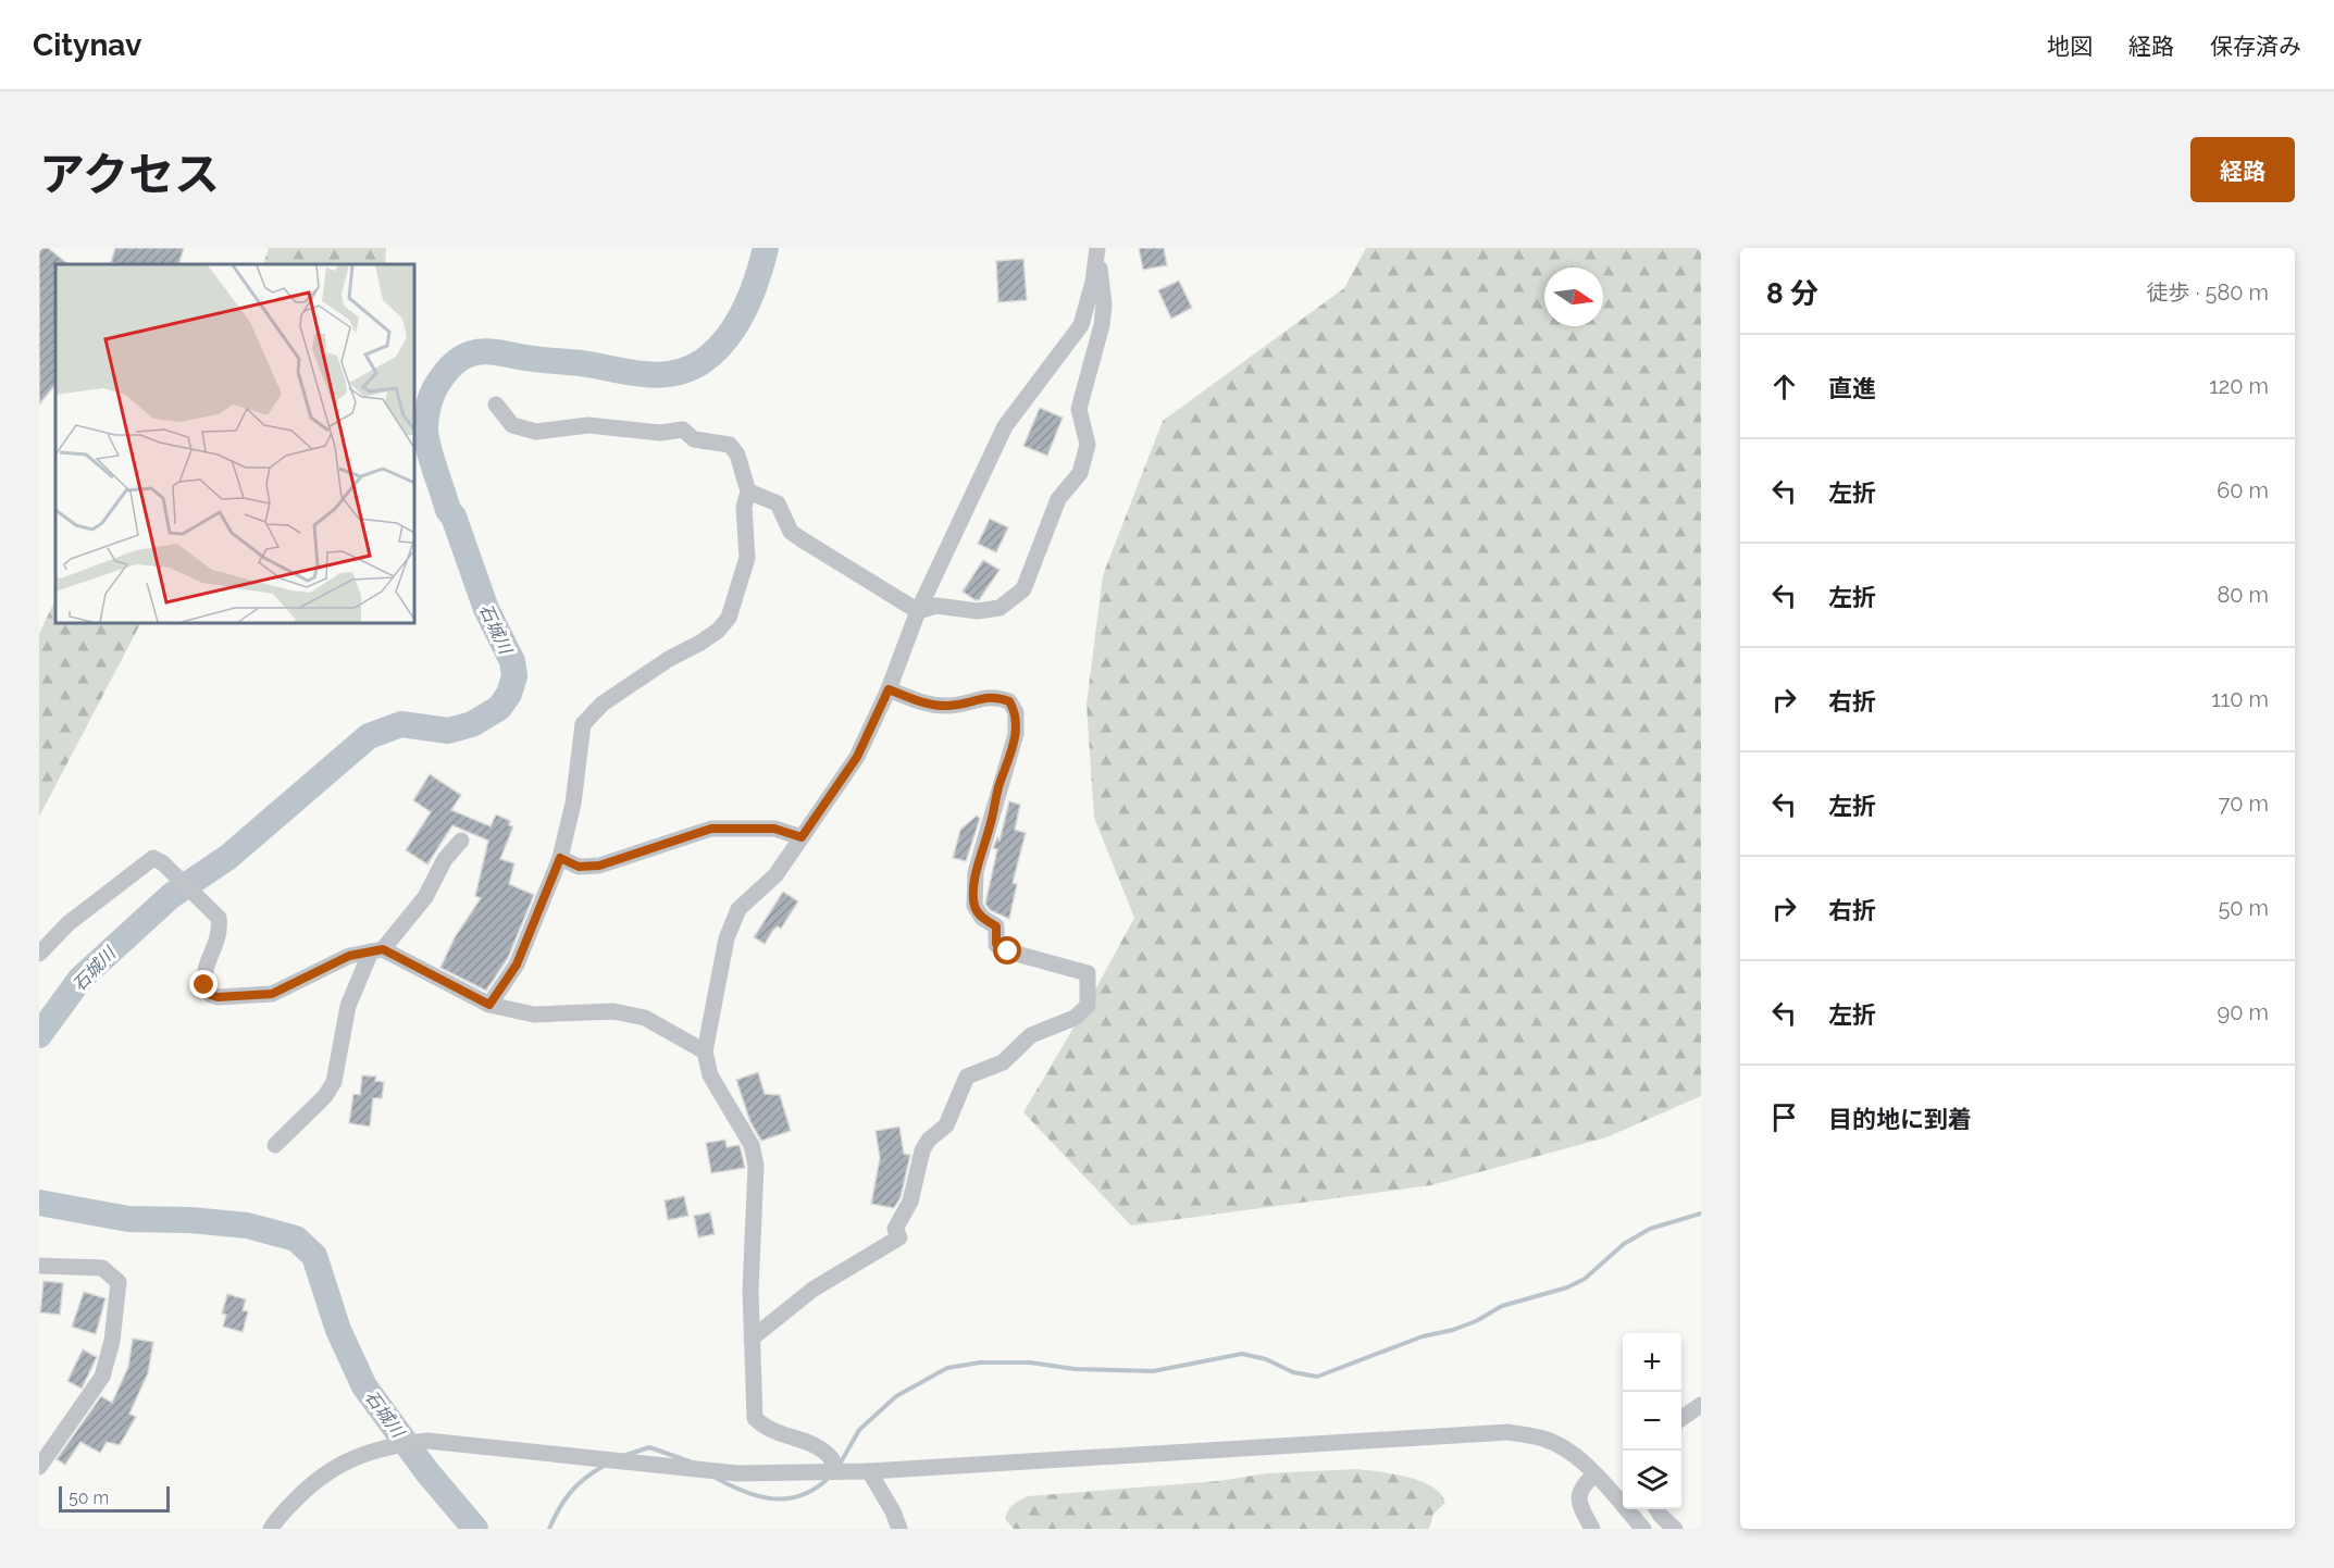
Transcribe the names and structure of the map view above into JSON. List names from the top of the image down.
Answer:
{
  "water": ["石城川"],
  "scale_bar": "50 m",
  "north": "right",
  "page": {
    "header": "Citynav",
    "nav": ["地図", "経路", "保存済み"],
    "title": "アクセス",
    "buttons": "経路",
    "heading": ["8 分", "徒歩 · 580 m"],
    "list": [
      ["直進", "120 m"],
      ["左折", "60 m"],
      ["左折", "80 m"],
      ["右折", "110 m"],
      ["左折", "70 m"],
      ["右折", "50 m"],
      ["左折", "90 m"],
      "目的地に到着"
    ],
    "map_buttons": ["+", "−"],
    "scale": "50 m"
  }
}
